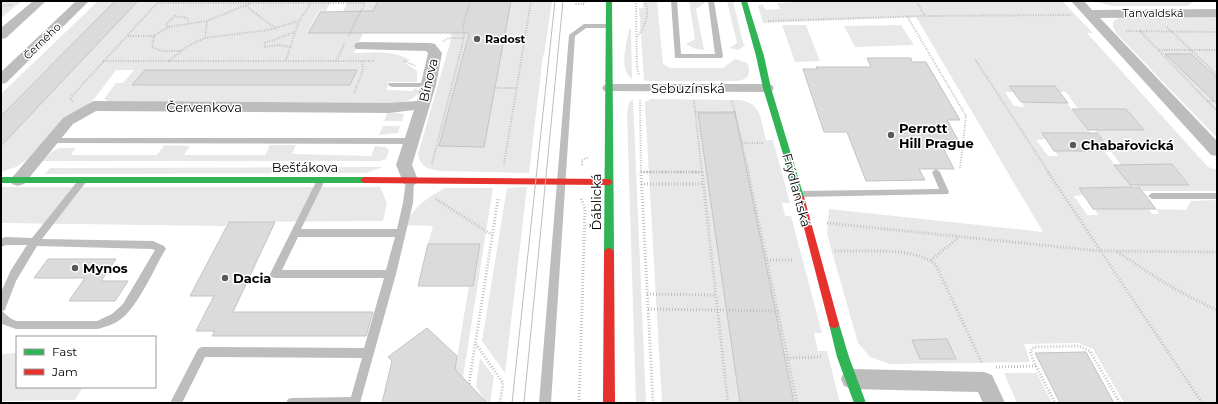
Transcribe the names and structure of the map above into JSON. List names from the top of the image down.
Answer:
{
  "streets": {
    "street": [
      "Tanvaldská",
      "Černého",
      "Bínova",
      "Sebuzínská",
      "Červenkova",
      "Bešťákova",
      "Frýdlantská",
      "Ďáblická"
    ]
  },
  "crossings": [
    ["Bínova", "Červenkova"],
    ["Bínova", "Bešťákova"],
    ["Sebuzínská", "Frýdlantská"],
    ["Sebuzínská", "Ďáblická"],
    ["Bešťákova", "Ďáblická"]
  ],
  "places": [
    "Radost",
    "Perrott Hill Prague",
    "Chabařovická",
    "Mynos",
    "Dacia"
  ],
  "legend": ["Fast", "Jam"]
}
